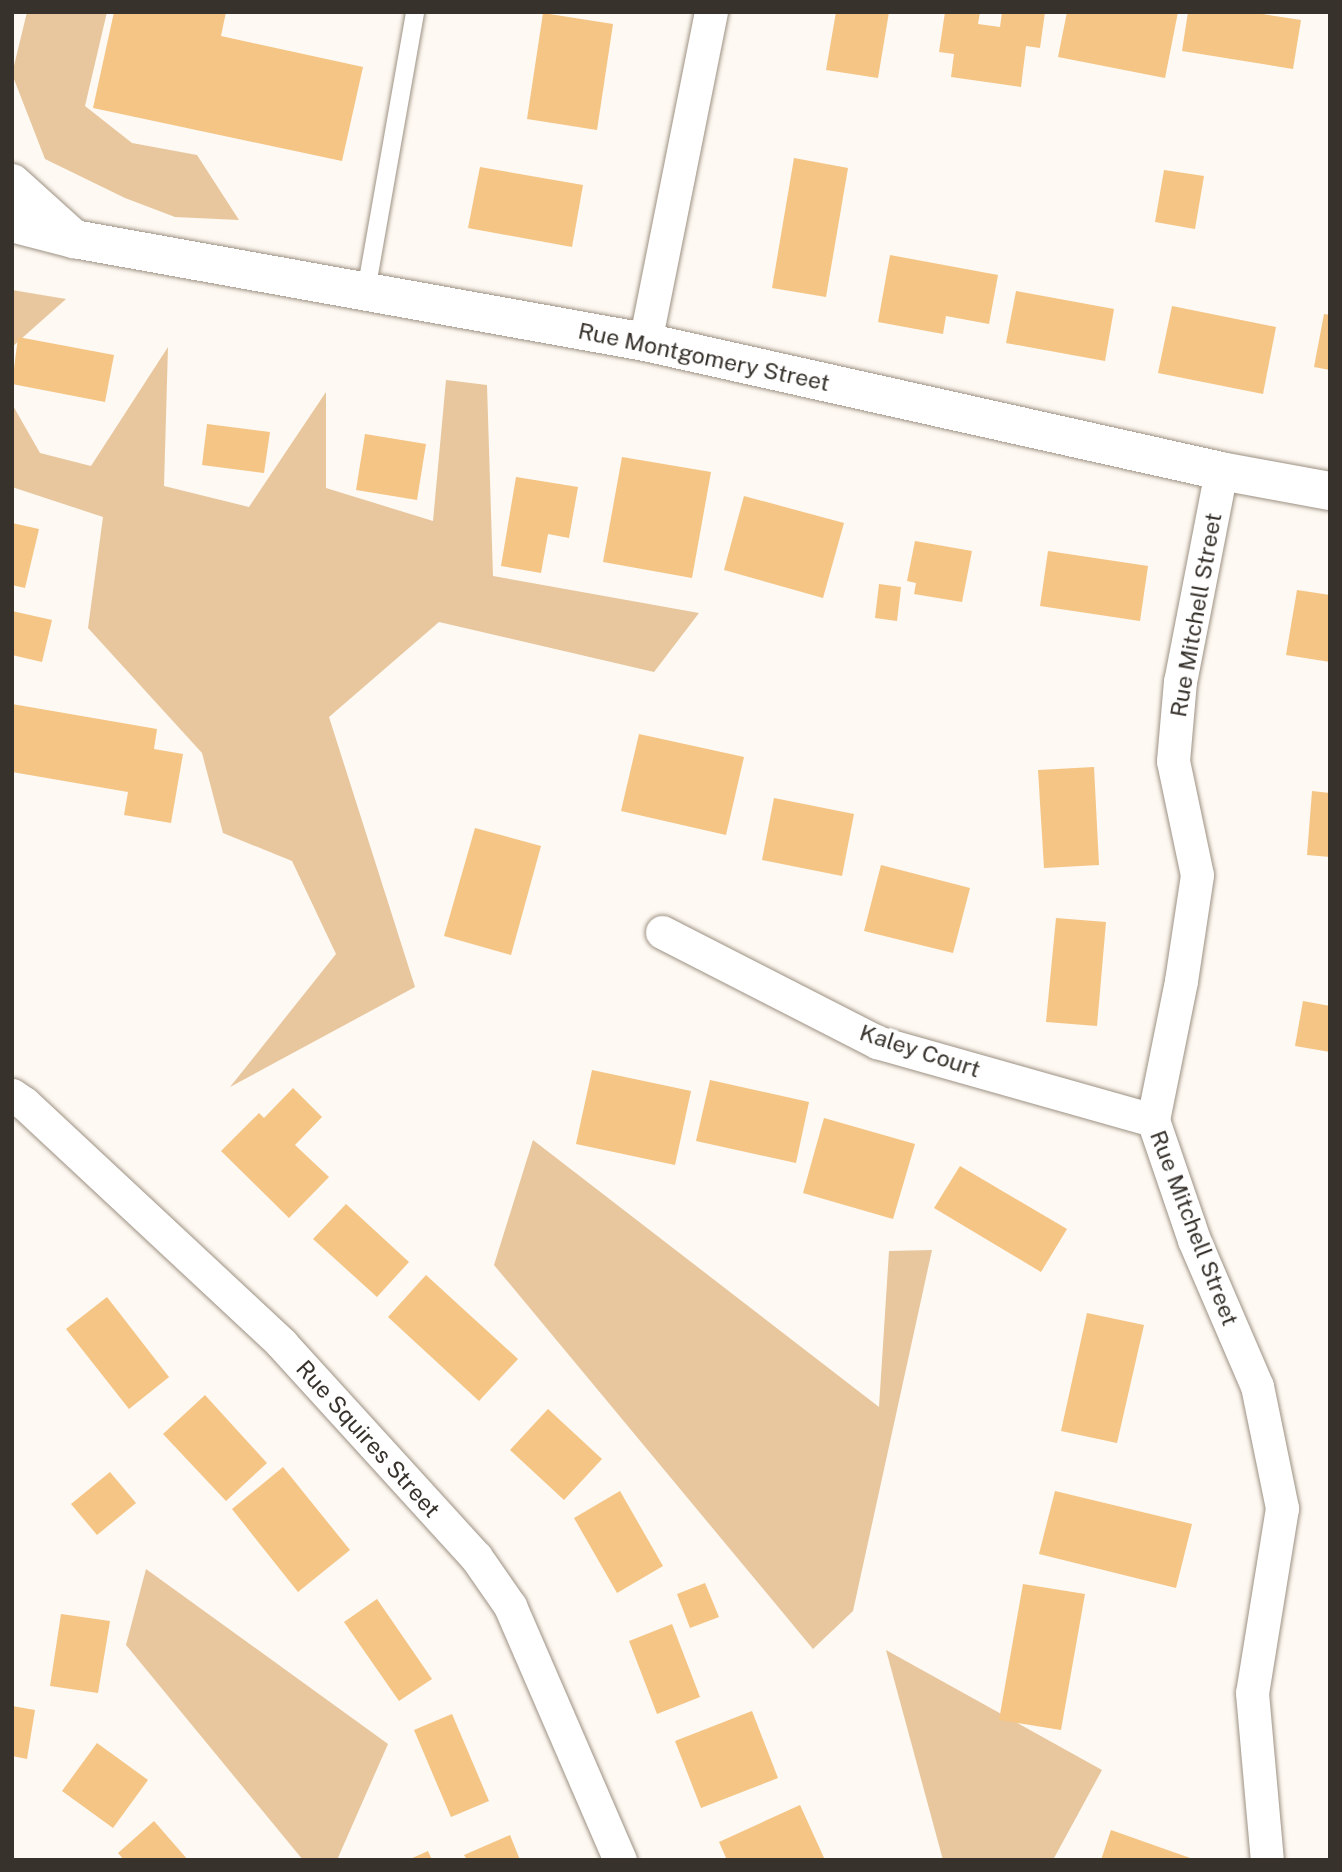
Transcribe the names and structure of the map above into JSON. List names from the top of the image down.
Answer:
{
  "streets": {
    "street": [
      "Rue Montgomery Street",
      "Rue Mitchell Street",
      "Kaley Court",
      "Rue Squires Street"
    ]
  },
  "crossings": [
    ["Rue Montgomery Street", "Rue Mitchell Street"],
    ["Rue Mitchell Street", "Kaley Court"]
  ]
}
